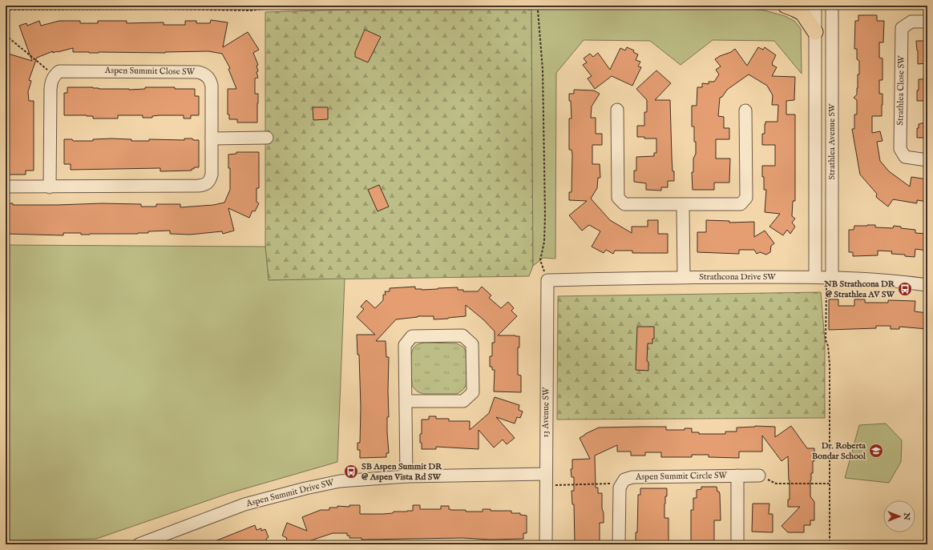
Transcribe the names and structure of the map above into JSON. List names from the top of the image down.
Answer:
{
  "streets": {
    "street": [
      "Aspen Summit Close SW",
      "Strathlea Close SW",
      "Strathlea Avenue SW",
      "Strathcona Drive SW",
      "13 Avenue SW",
      "Aspen Summit Circle SW",
      "Aspen Summit Drive SW"
    ]
  },
  "crossings": [
    ["Strathlea Avenue SW", "Strathcona Drive SW"],
    ["Strathcona Drive SW", "13 Avenue SW"],
    ["13 Avenue SW", "Aspen Summit Drive SW"]
  ],
  "places": {
    "bus stop": ["NB Strathcona DR @ Strathlea AV SW", "SB Aspen Summit DR @ Aspen Vista Rd SW"],
    "school or university": ["Dr. Roberta Bondar School"]
  },
  "north": "right"
}
